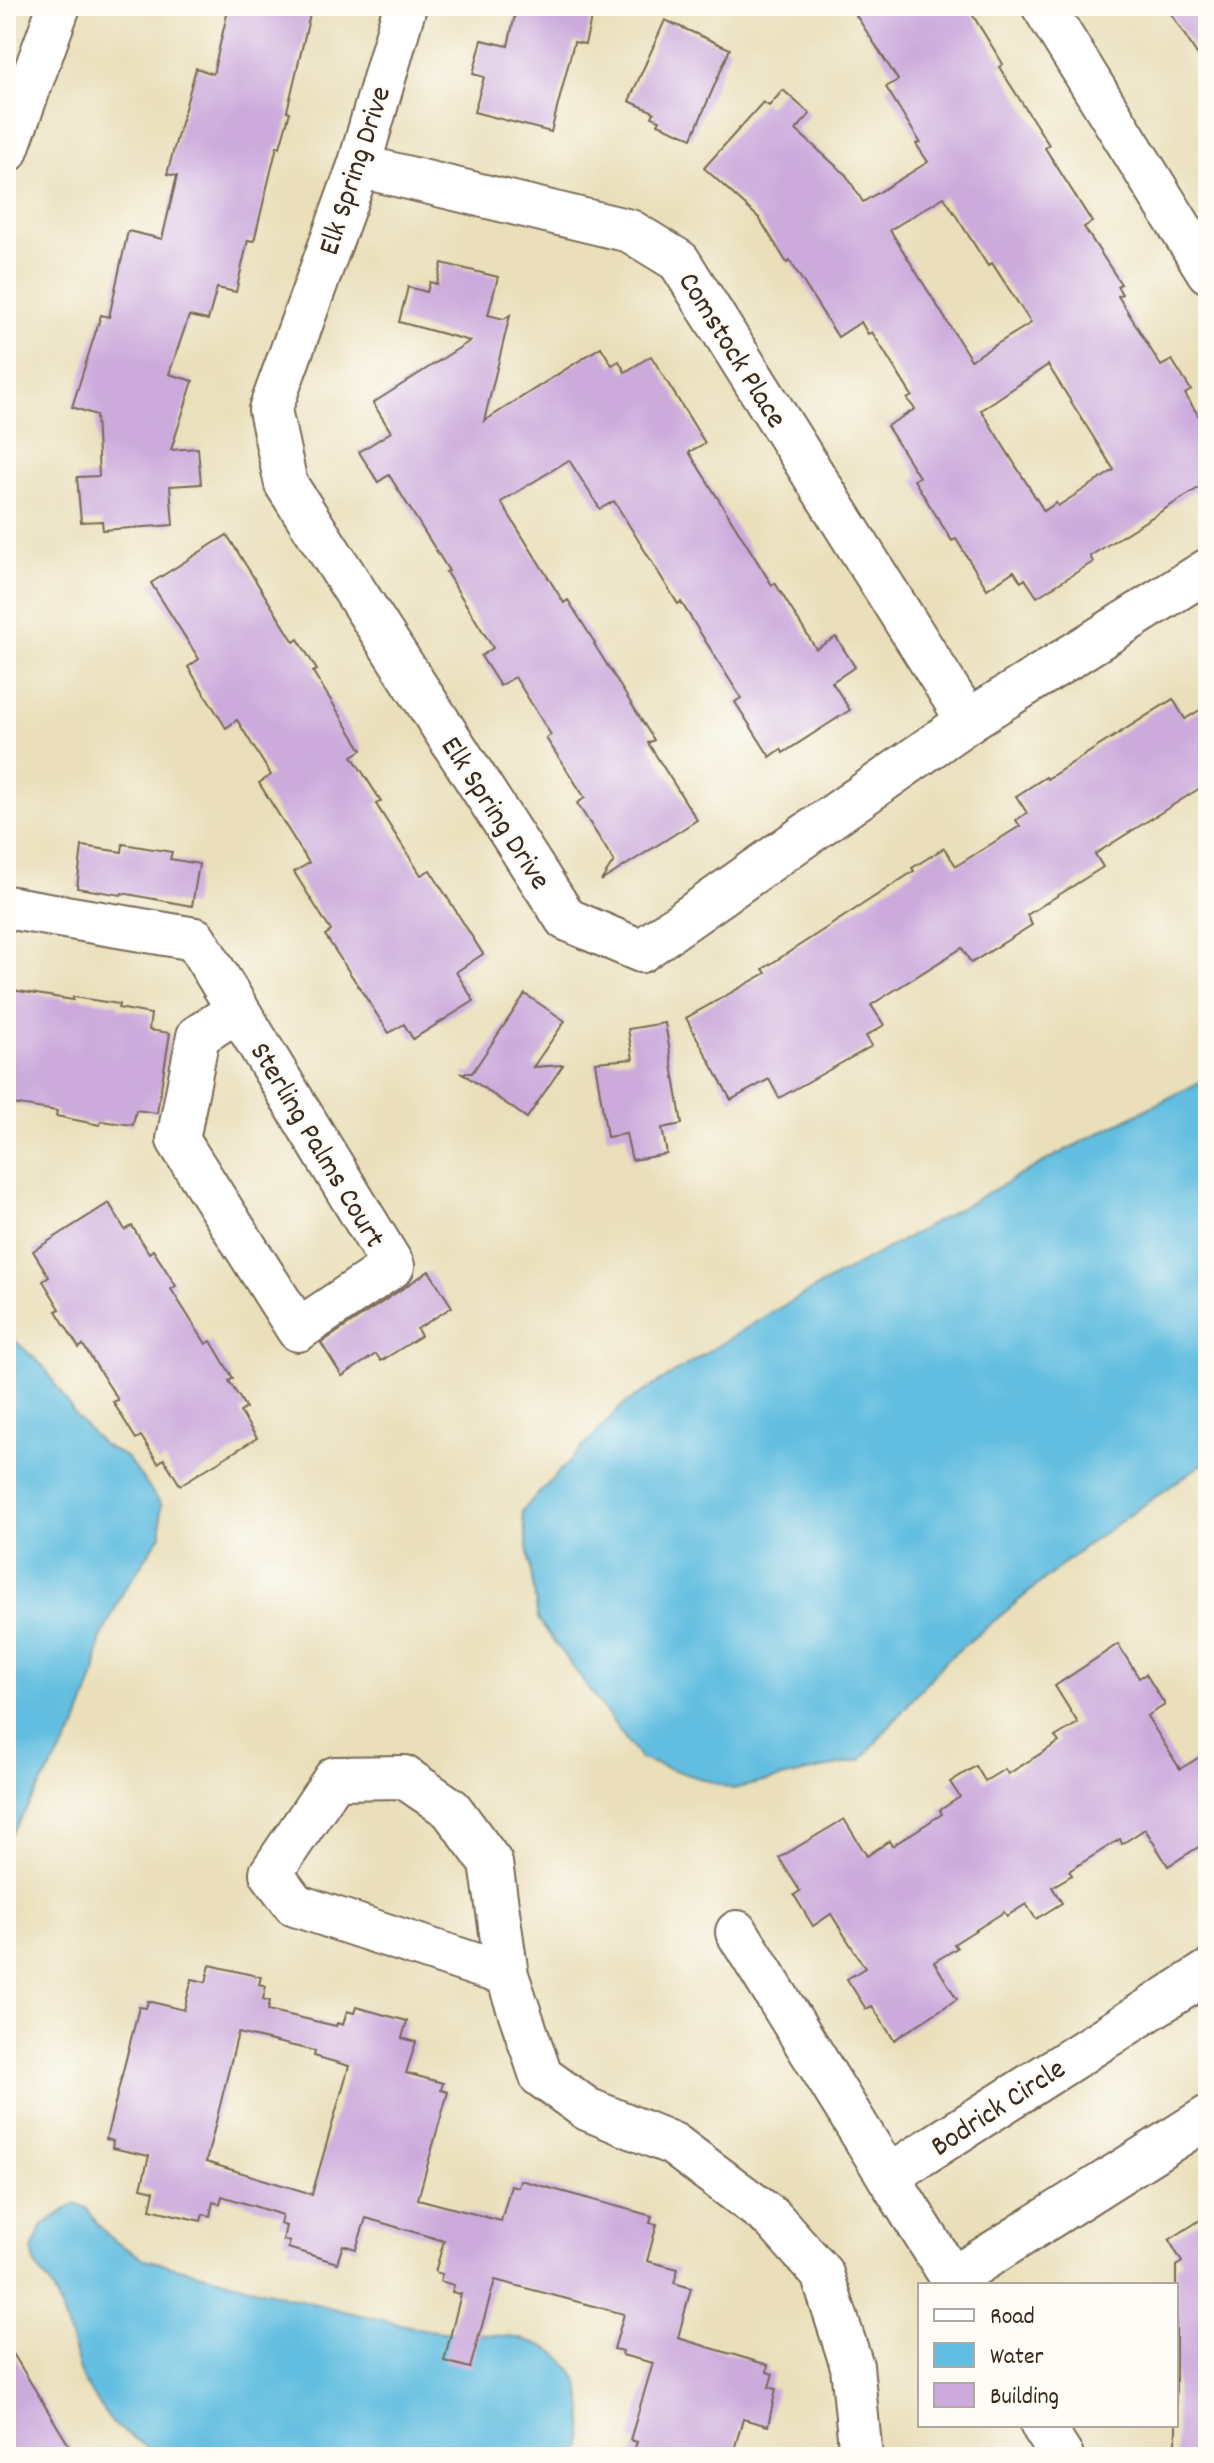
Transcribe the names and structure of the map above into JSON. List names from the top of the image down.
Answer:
{
  "streets": {
    "street": [
      "Elk Spring Drive",
      "Comstock Place",
      "Sterling Palms Court",
      "Bodrick Circle"
    ]
  },
  "crossings": [
    ["Elk Spring Drive", "Comstock Place"]
  ],
  "legend": ["Road", "Water", "Building"]
}
